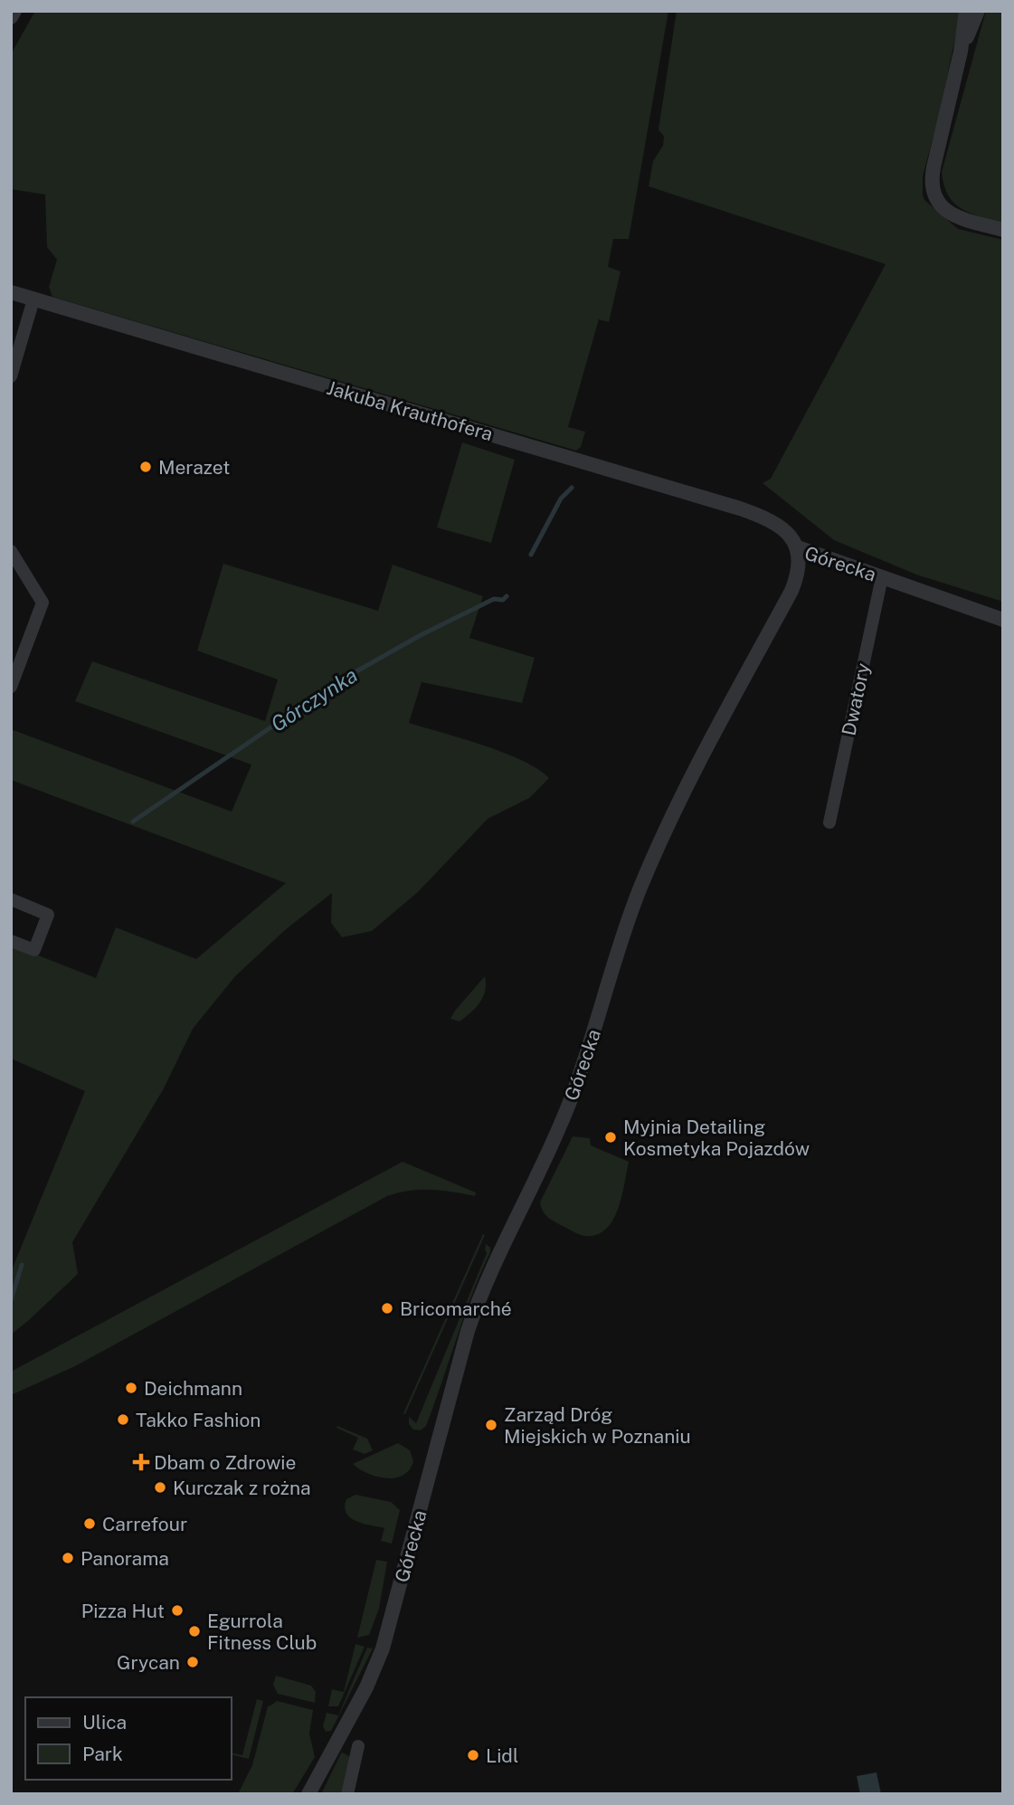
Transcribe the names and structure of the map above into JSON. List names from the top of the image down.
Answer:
{
  "streets": {
    "street": ["Jakuba Krauthofera", "Górecka", "Dwatory"]
  },
  "crossings": [
    ["Jakuba Krauthofera", "Górecka"],
    ["Górecka", "Dwatory"]
  ],
  "water": ["Górczynka"],
  "places": {
    "other": [
      "Merazet",
      "Myjnia Detailing Kosmetyka Pojazdów",
      "Bricomarché",
      "Deichmann",
      "Takko Fashion",
      "Zarząd Dróg Miejskich w Poznaniu",
      "Kurczak z rożna",
      "Carrefour",
      "Panorama",
      "Pizza Hut",
      "Egurrola Fitness Club",
      "Grycan",
      "Lidl"
    ],
    "health": ["Dbam o Zdrowie"]
  },
  "legend": ["Ulica", "Park"]
}
